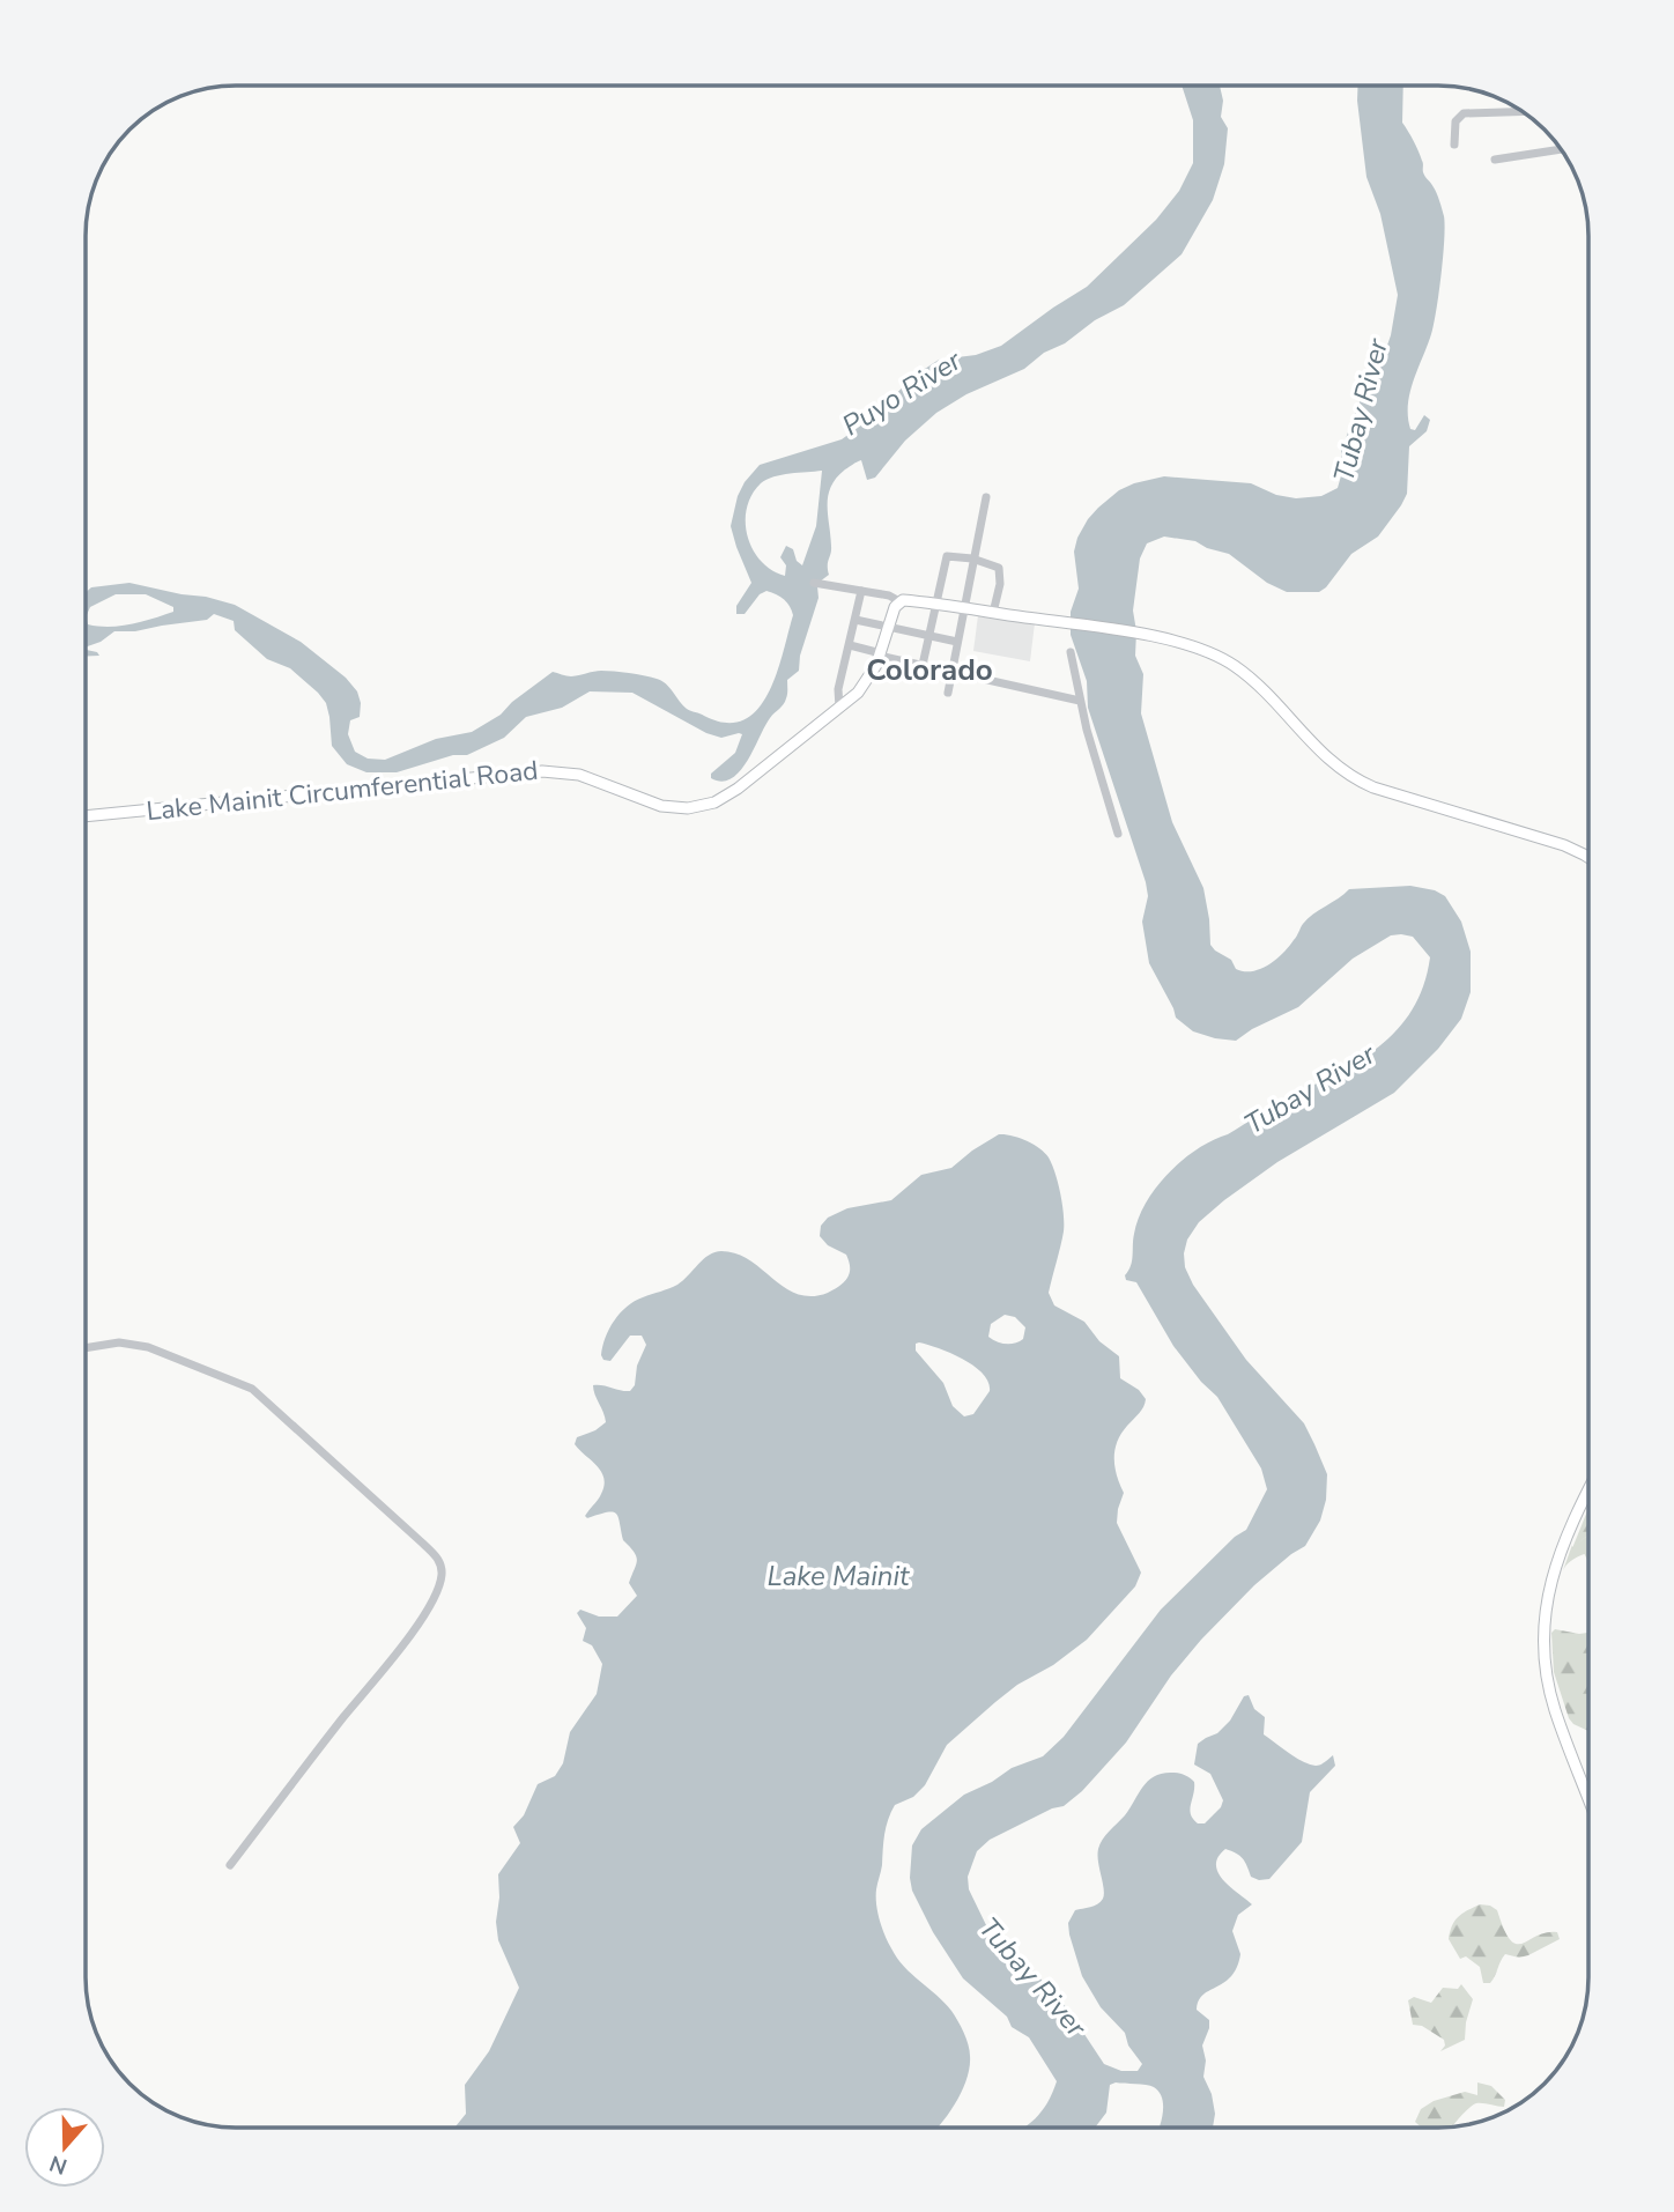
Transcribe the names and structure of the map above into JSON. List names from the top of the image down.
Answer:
{
  "streets": {
    "main road": ["Lake Mainit Circumferential Road"]
  },
  "districts": ["Colorado"],
  "water": ["Puyo River", "Tubay River", "Lake Mainit"],
  "north": "bottom"
}
